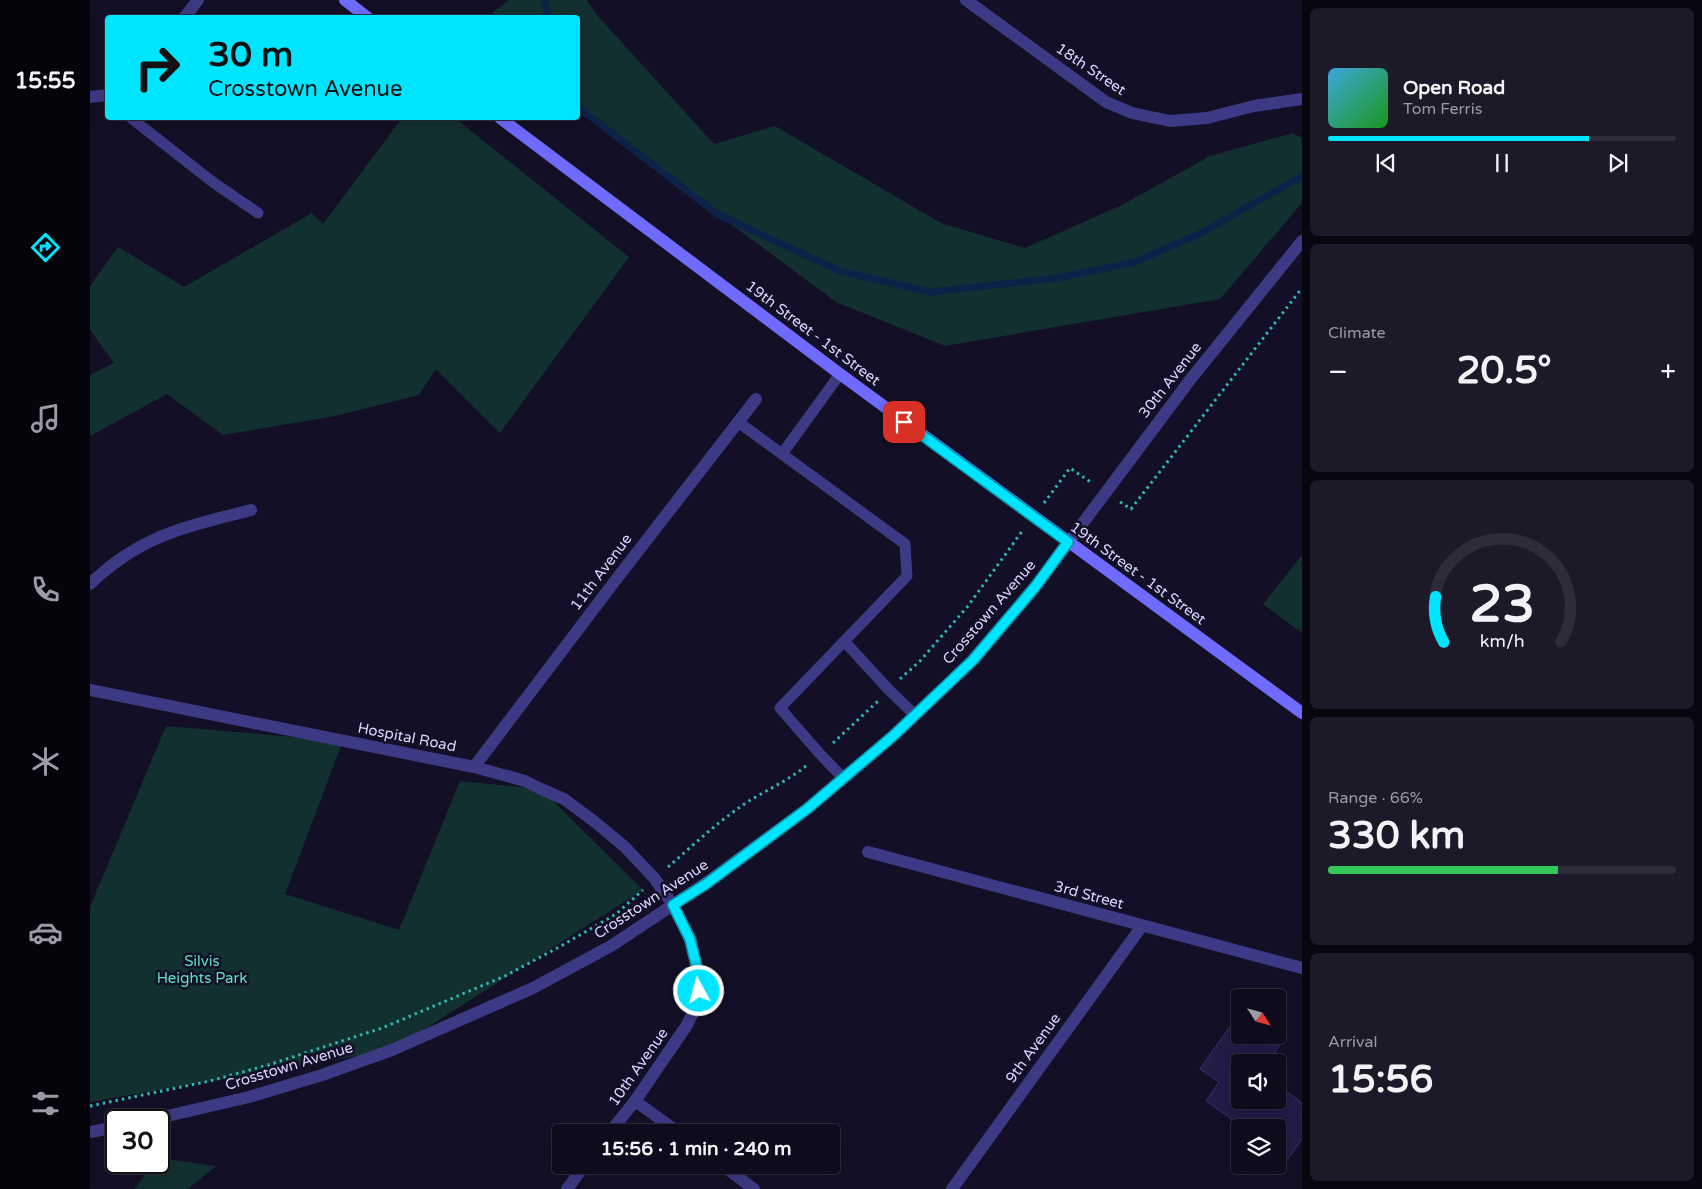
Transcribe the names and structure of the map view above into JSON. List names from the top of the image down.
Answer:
{
  "streets": {
    "main road": ["19th Street - 1st Street"],
    "street": [
      "18th Street",
      "30th Avenue",
      "11th Avenue",
      "Crosstown Avenue",
      "Hospital Road",
      "3rd Street",
      "9th Avenue",
      "10th Avenue"
    ]
  },
  "crossings": [
    ["19th Street - 1st Street", "30th Avenue"],
    ["19th Street - 1st Street", "Crosstown Avenue"],
    ["30th Avenue", "Crosstown Avenue"],
    ["11th Avenue", "Hospital Road"],
    ["Crosstown Avenue", "Hospital Road"],
    ["Crosstown Avenue", "10th Avenue"],
    ["Hospital Road", "10th Avenue"],
    ["3rd Street", "9th Avenue"]
  ],
  "parks": ["Silvis Heights Park"],
  "north": "bottom right",
  "page": {
    "tabs": "15:55",
    "turn": ["30 m", "Crosstown Avenue"],
    "song": ["Open Road", "Tom Ferris"],
    "tile": [
      "Climate",
      ["Range · 66%", "330 km"],
      ["Arrival", "15:56"]
    ],
    "heat": ["−", "20.5°", "+"],
    "limit": "30",
    "trip": "15:56 · 1 min · 240 m",
    "gauge": ["23", "km/h"]
  }
}
